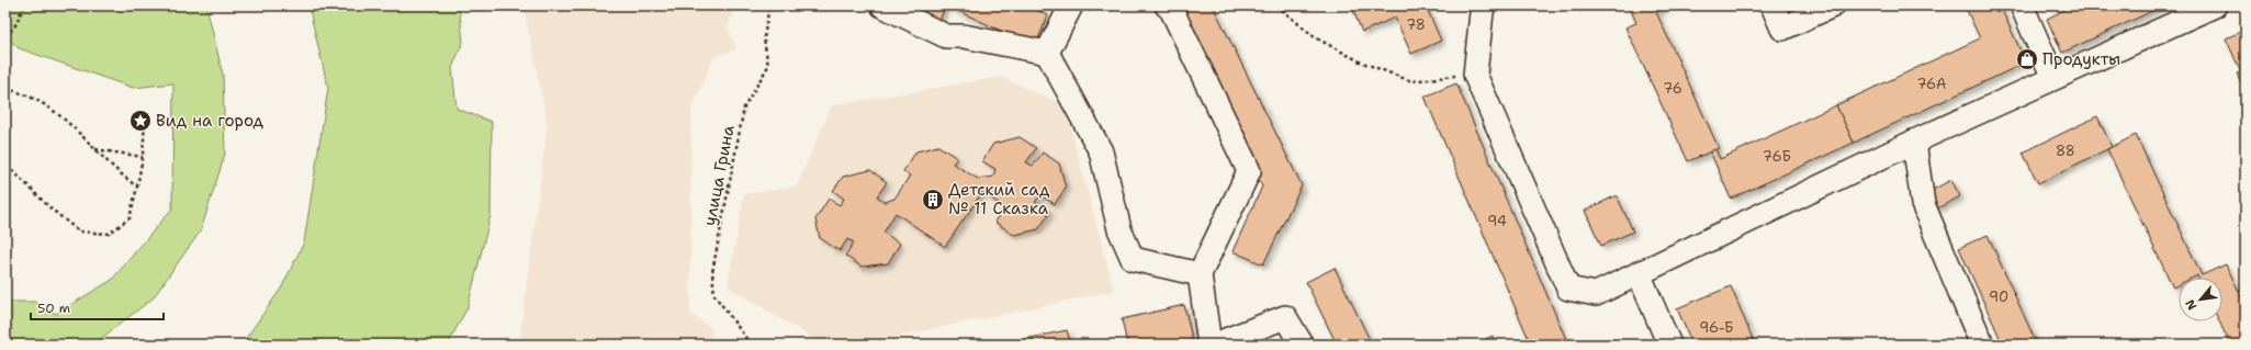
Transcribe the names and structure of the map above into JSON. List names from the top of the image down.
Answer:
{
  "streets": {
    "path": ["улица Грина"]
  },
  "places": {
    "shop": ["Продукты"],
    "place": ["Вид на город"],
    "building": ["Детский сад № 11 Сказка"]
  },
  "house_numbers": [
    "78",
    "76А",
    "76",
    "88",
    "76Б",
    "94",
    "90",
    "96-Б"
  ],
  "scale_bar": "50 m",
  "north": "bottom left"
}
